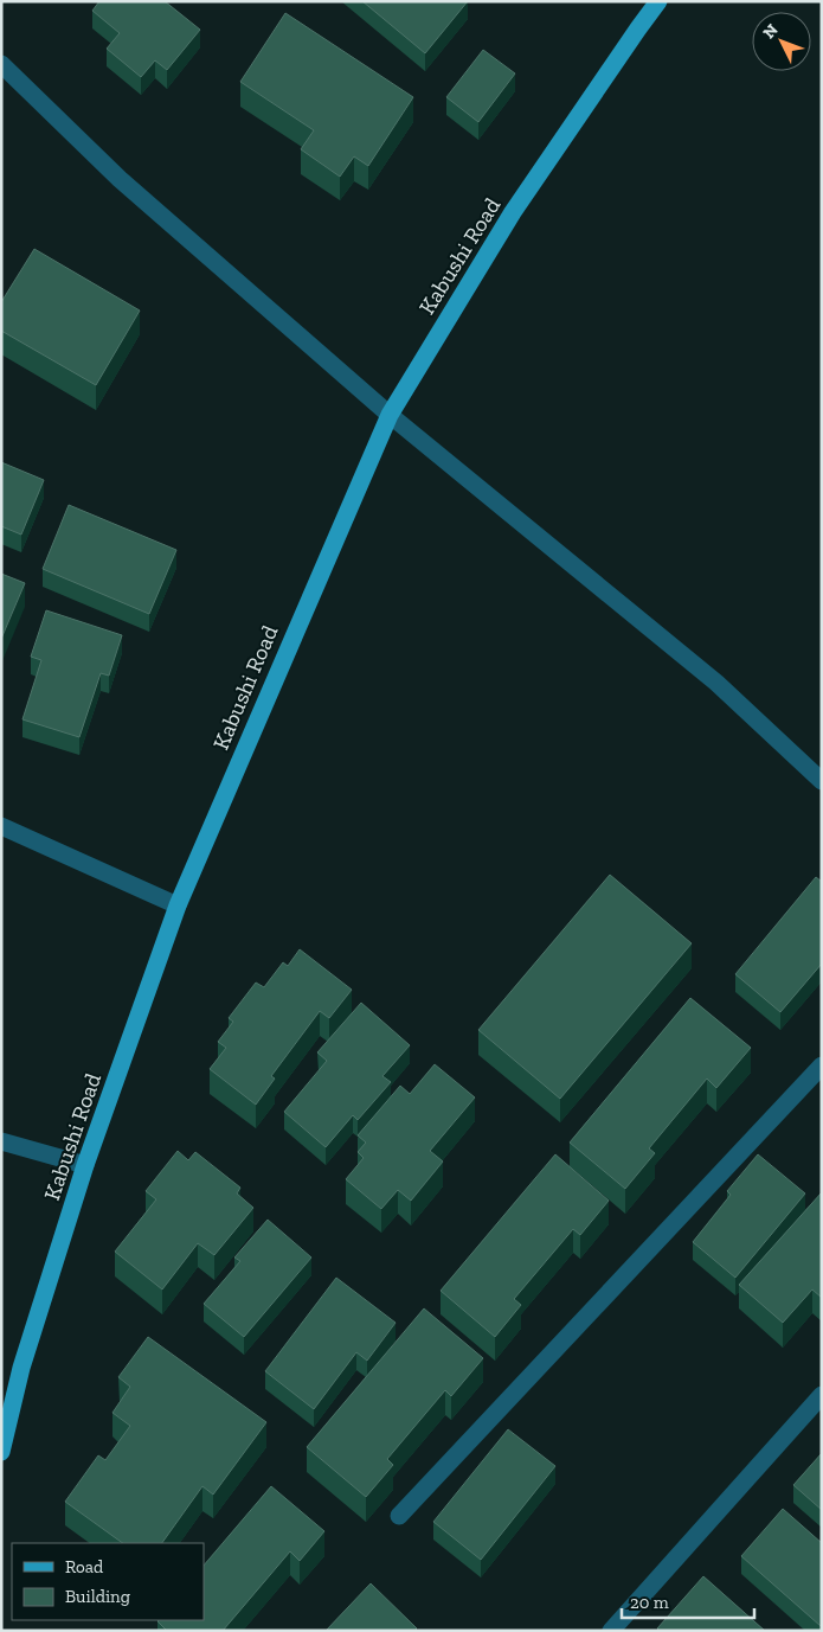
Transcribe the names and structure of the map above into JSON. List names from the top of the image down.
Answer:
{
  "streets": {
    "main road": ["Kabushi Road"]
  },
  "legend": ["Road", "Building"],
  "scale_bar": "20 m",
  "north": "top left"
}
